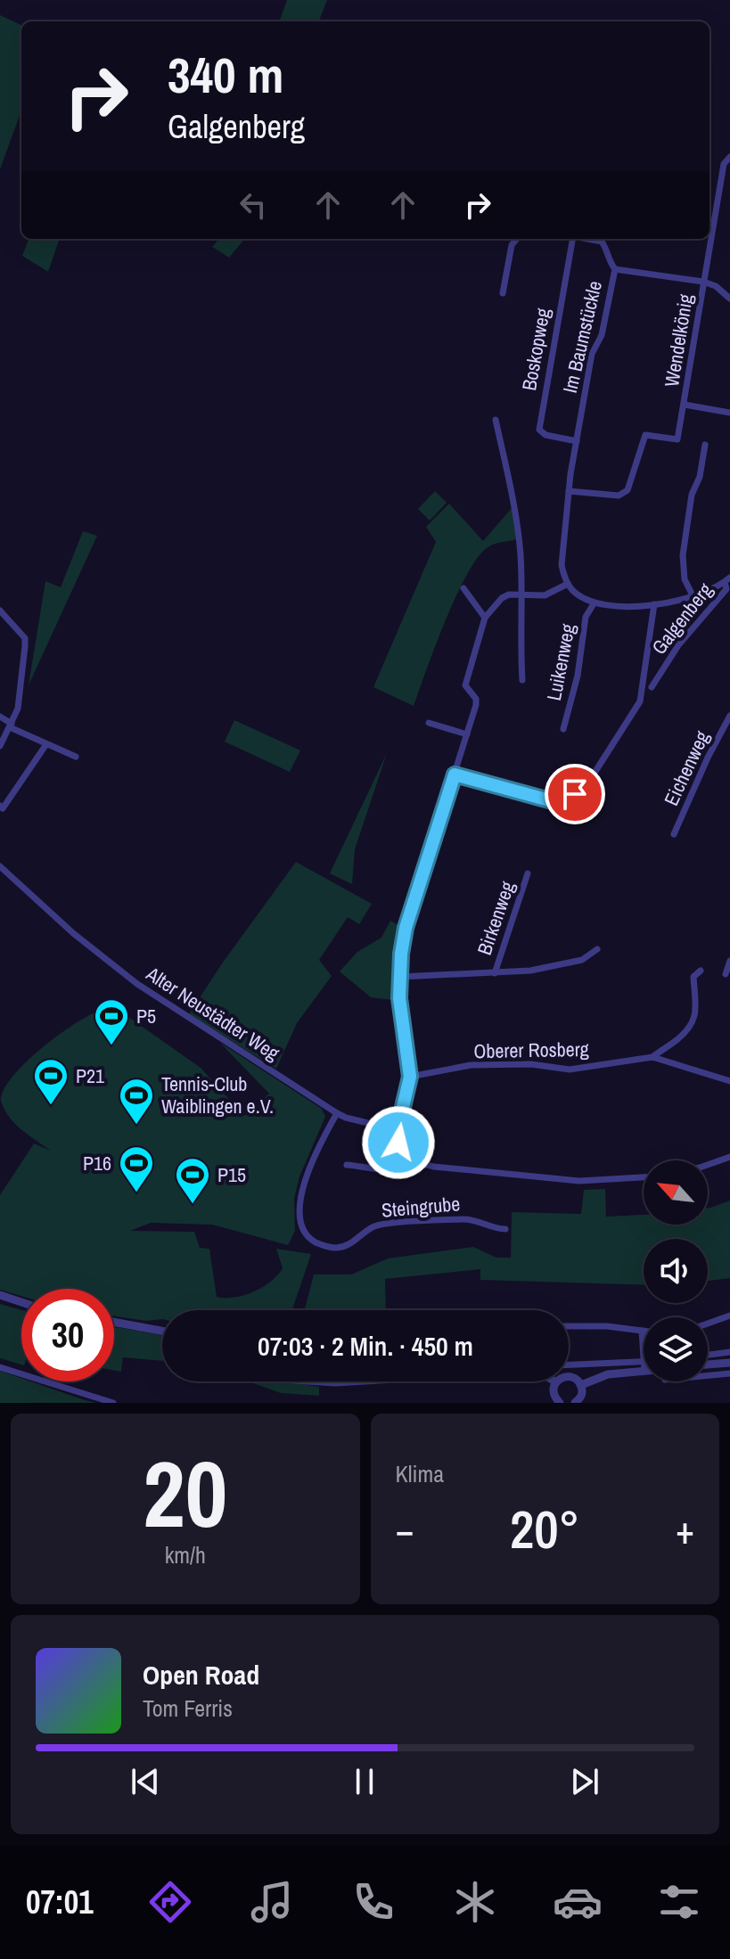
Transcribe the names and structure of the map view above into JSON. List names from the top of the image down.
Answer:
{
  "streets": {
    "street": [
      "Im Baumstückle",
      "Wendelkönig",
      "Boskopweg",
      "Galgenberg",
      "Luikenweg",
      "Eichenweg",
      "Birkenweg",
      "Alter Neustädter Weg",
      "Oberer Rosberg",
      "Steingrube"
    ]
  },
  "crossings": [
    ["Im Baumstückle", "Wendelkönig"],
    ["Im Baumstückle", "Boskopweg"],
    ["Alter Neustädter Weg", "Steingrube"]
  ],
  "places": {
    "sports": [
      "P5",
      "P21",
      "Tennis-Club Waiblingen e.V.",
      "P16",
      "P15"
    ]
  },
  "north": "top left",
  "page": {
    "turn": ["340 m", "Galgenberg"],
    "limit": "30",
    "trip": "07:03 · 2 Min. · 450 m",
    "tile": [
      ["20", "km/h"],
      "Klima"
    ],
    "heat": ["−", "20°", "+"],
    "song": ["Open Road", "Tom Ferris"],
    "tabs": "07:01"
  }
}
